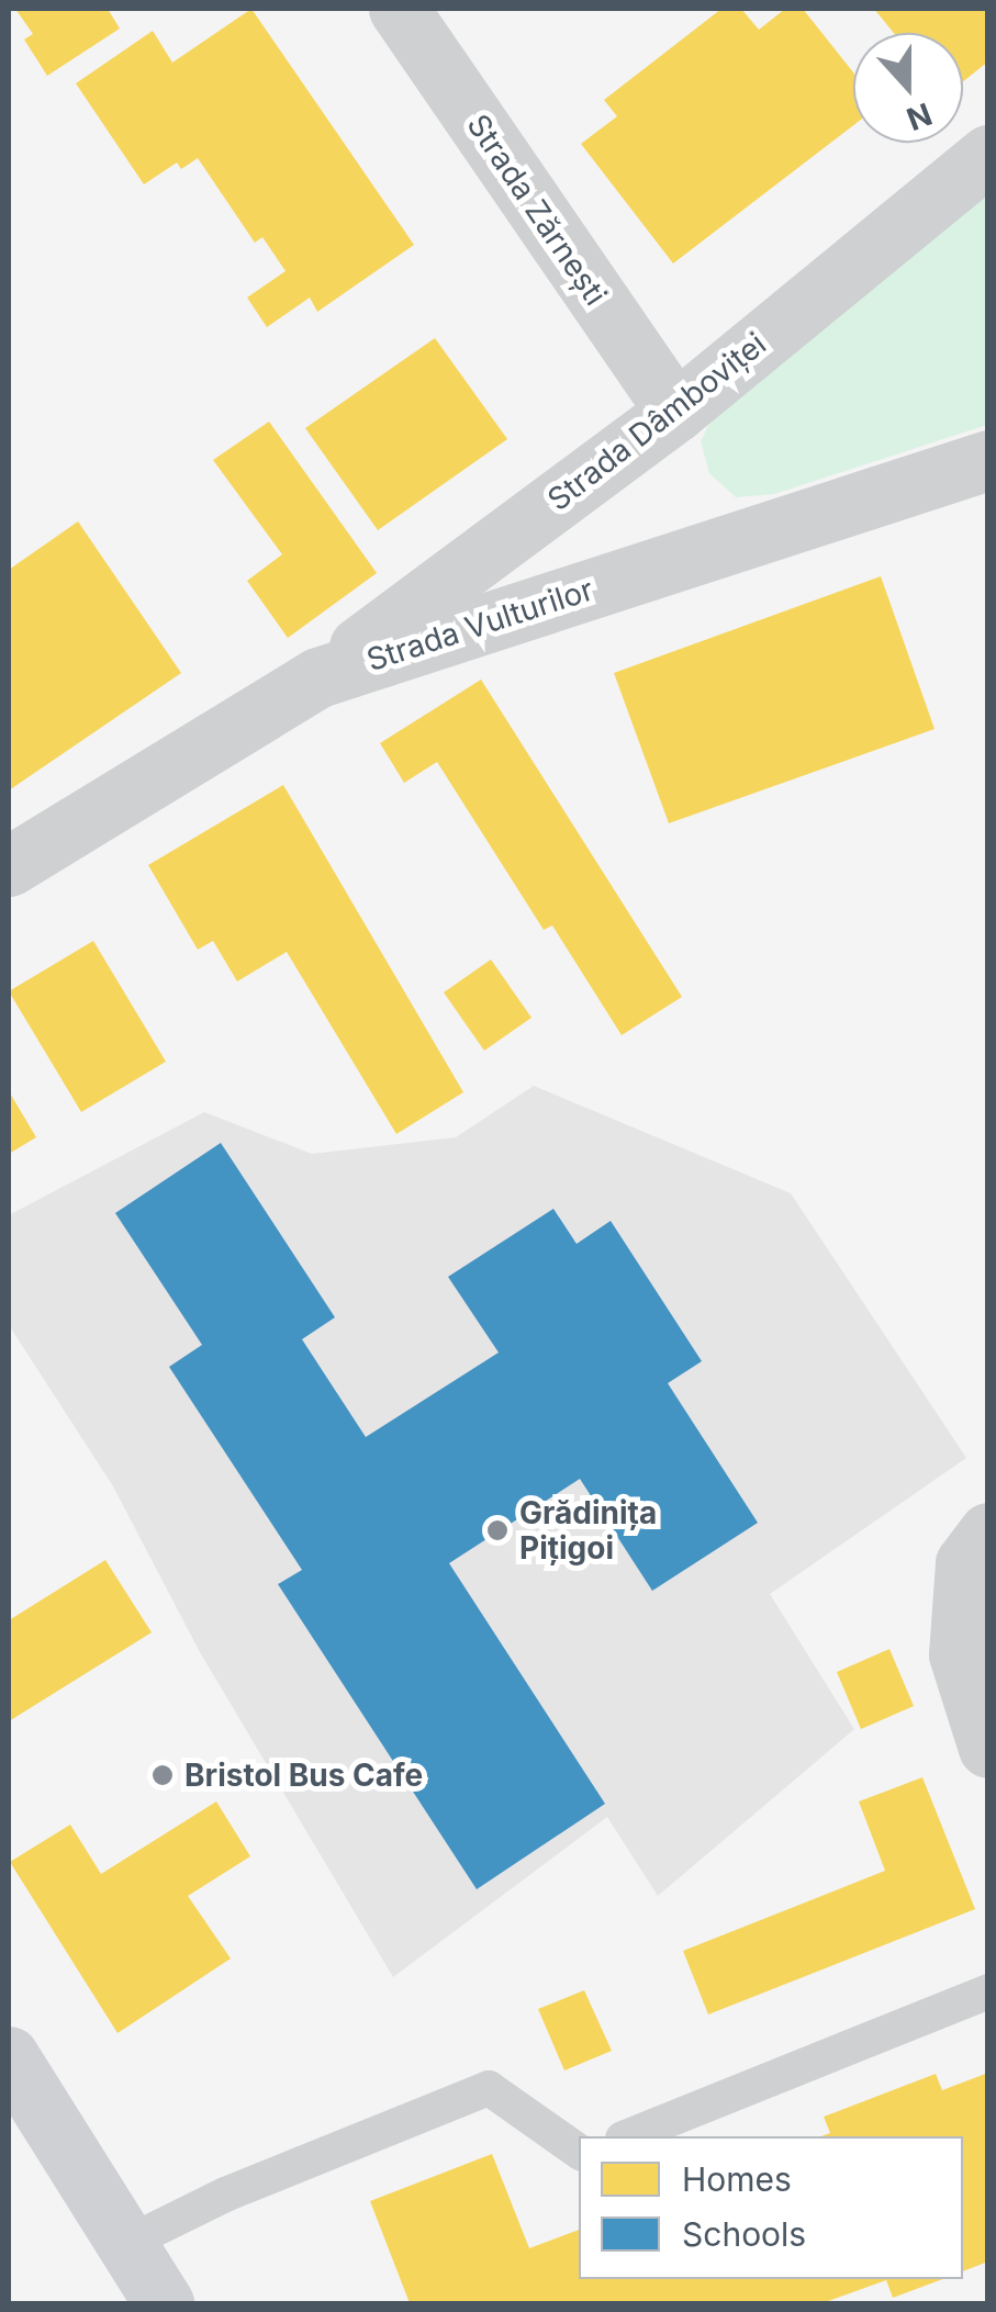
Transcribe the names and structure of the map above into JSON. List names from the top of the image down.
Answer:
{
  "streets": {
    "street": ["Strada Zărnești", "Strada Dâmboviței", "Strada Vulturilor"]
  },
  "crossings": [
    ["Strada Zărnești", "Strada Dâmboviței"],
    ["Strada Dâmboviței", "Strada Vulturilor"]
  ],
  "places": ["Grădinița Pițigoi", "Bristol Bus Cafe"],
  "legend": ["Homes", "Schools"],
  "north": "bottom"
}
